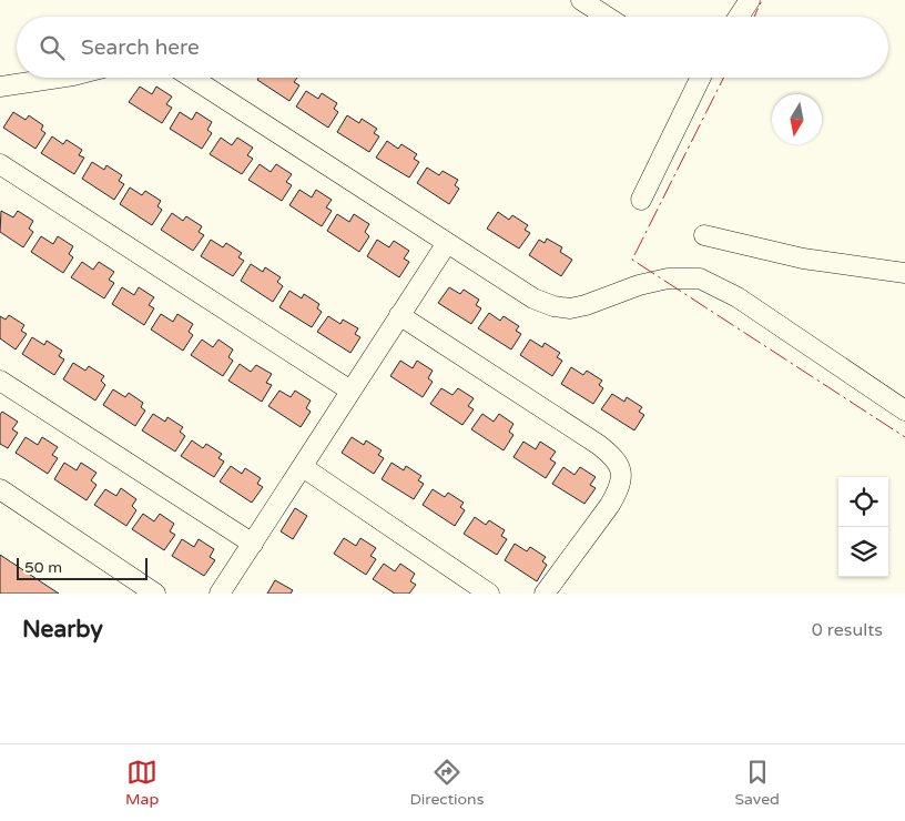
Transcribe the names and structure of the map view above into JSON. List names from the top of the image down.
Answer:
{
  "scale_bar": "50 m",
  "north": "bottom",
  "page": {
    "search": "Search here",
    "scale": "50 m",
    "heading": ["Nearby", "0 results"],
    "nav": ["Map", "Directions", "Saved"]
  }
}
